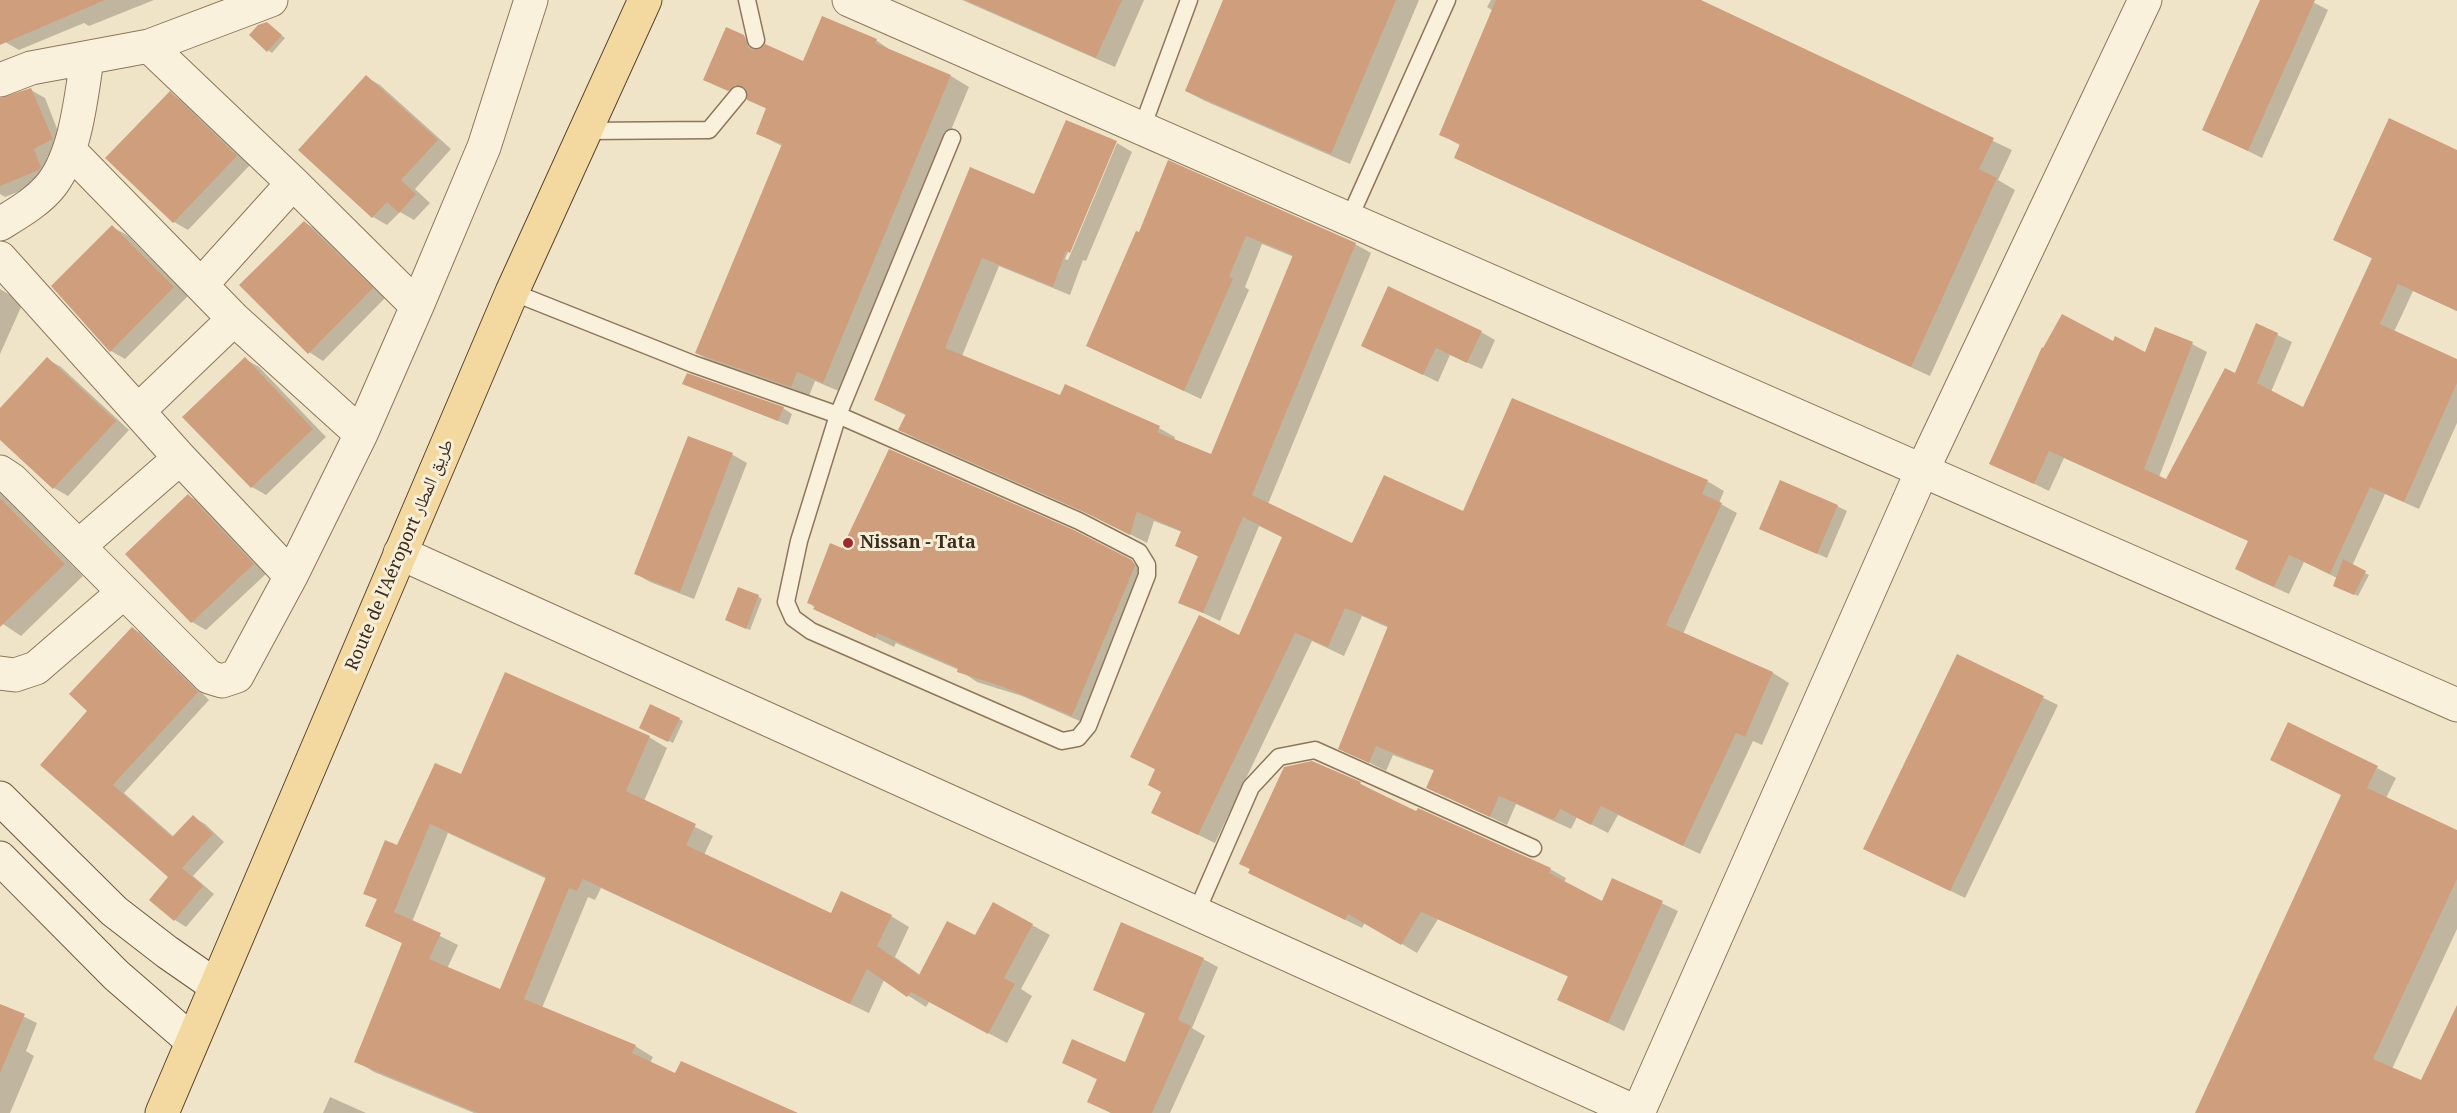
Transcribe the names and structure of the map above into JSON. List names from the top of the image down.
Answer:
{
  "streets": {
    "main road": ["Route de l'Aéroport طريق المطار"]
  },
  "places": ["Nissan - Tata"]
}
